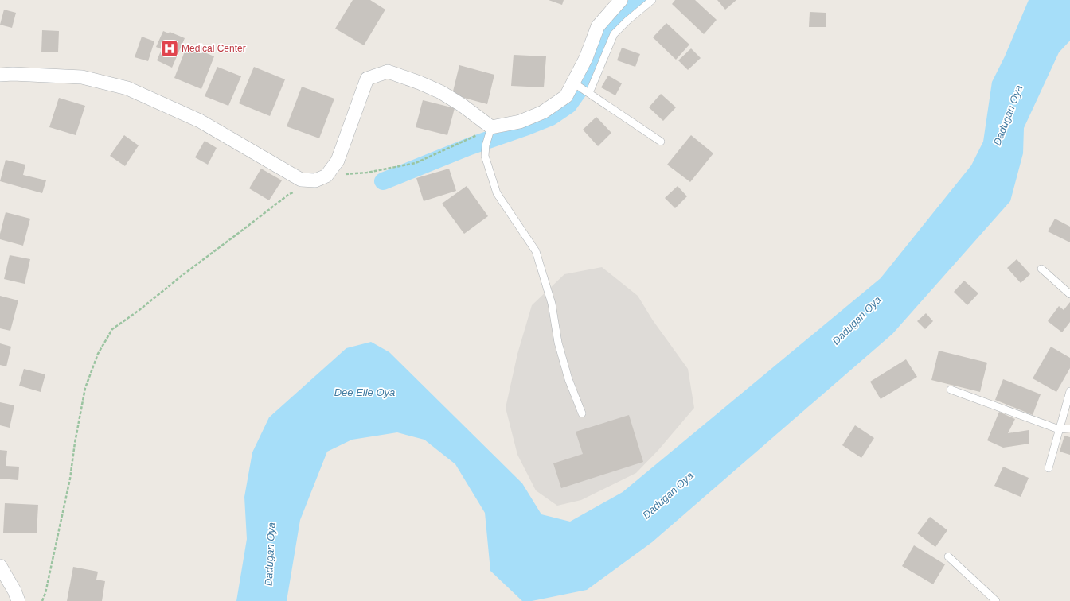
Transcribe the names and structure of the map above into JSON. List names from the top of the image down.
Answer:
{
  "water": ["Dadugan Oya", "Dee Elle Oya"],
  "places": {
    "hospital": ["Medical Center"]
  }
}
